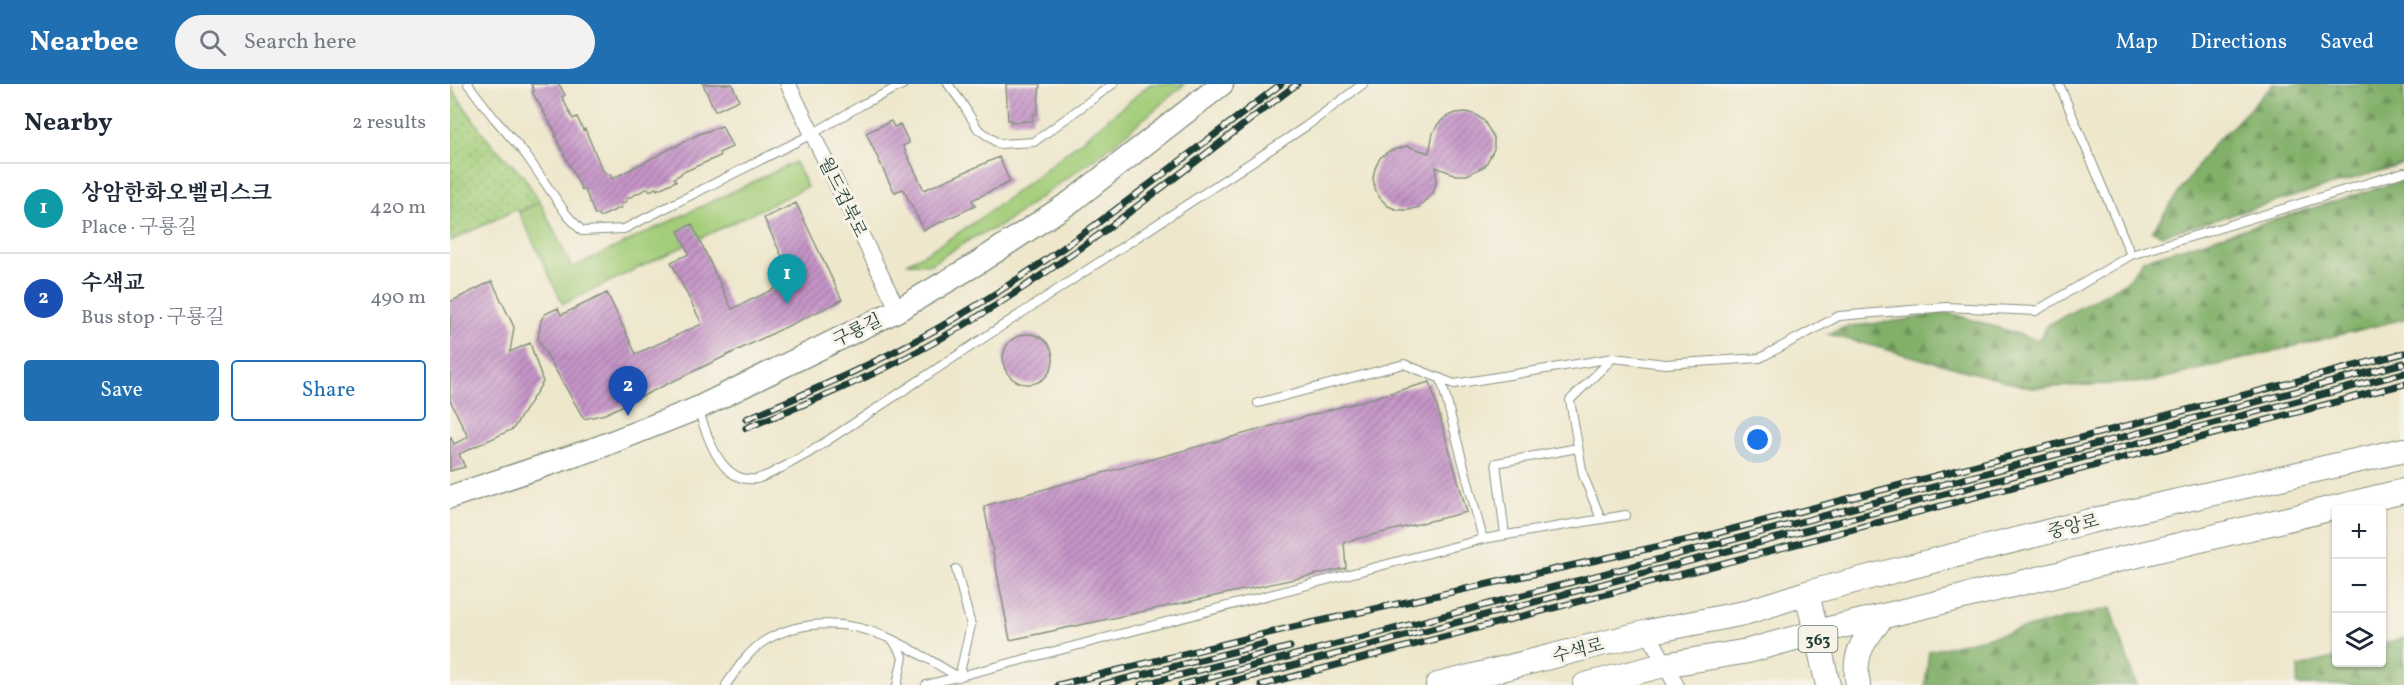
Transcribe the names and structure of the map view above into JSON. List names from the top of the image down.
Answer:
{
  "streets": {
    "main road": [
      "구룡길",
      "중앙로",
      "363",
      "수색로"
    ],
    "street": ["월드컵북로"]
  },
  "crossings": [
    ["월드컵북로", "구룡길"],
    ["중앙로", "363"],
    ["중앙로", "수색로"]
  ],
  "page": {
    "header": "Nearbee",
    "search": "Search here",
    "nav": ["Map", "Directions", "Saved"],
    "heading": ["Nearby", "2 results"],
    "list": [
      {
        "mark": "1",
        "name": "상암한화오벨리스크",
        "note": "Place · 구룡길",
        "value": "420 m"
      },
      {
        "mark": "2",
        "name": "수색교",
        "note": "Bus stop · 구룡길",
        "value": "490 m"
      }
    ],
    "pins": ["1", "2"],
    "buttons": ["Save", "Share"],
    "map_buttons": ["+", "−"]
  }
}
